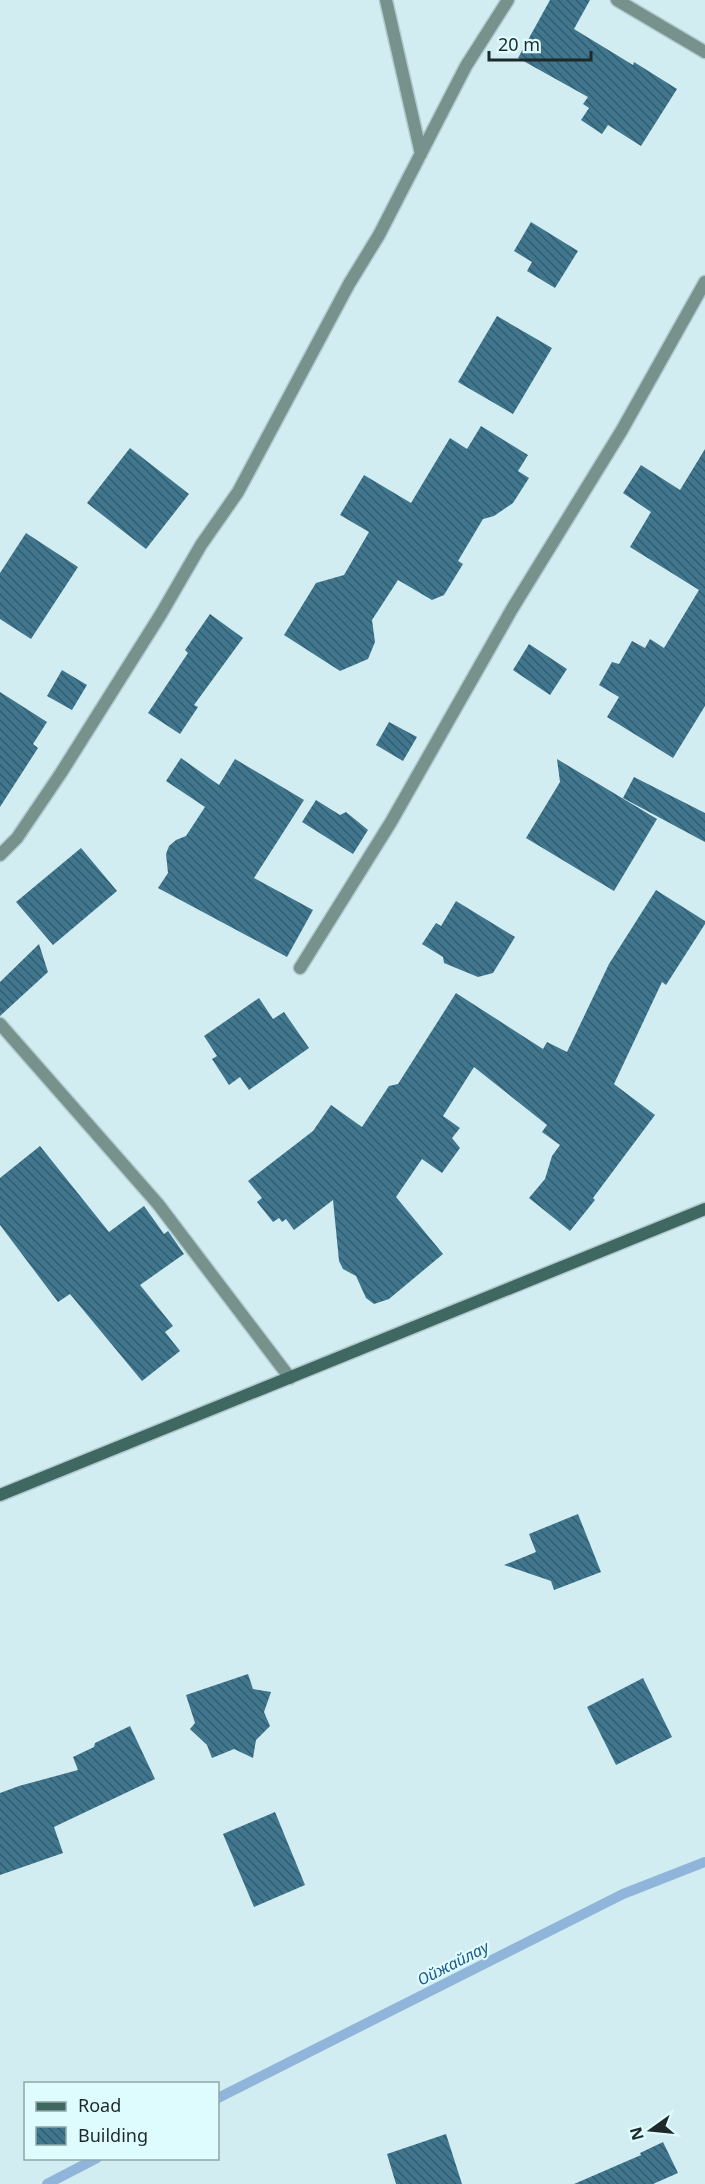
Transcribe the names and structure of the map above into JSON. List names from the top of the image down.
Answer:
{
  "water": ["Ойжайлау"],
  "legend": ["Road", "Building"],
  "scale_bar": "20 m",
  "north": "left"
}
